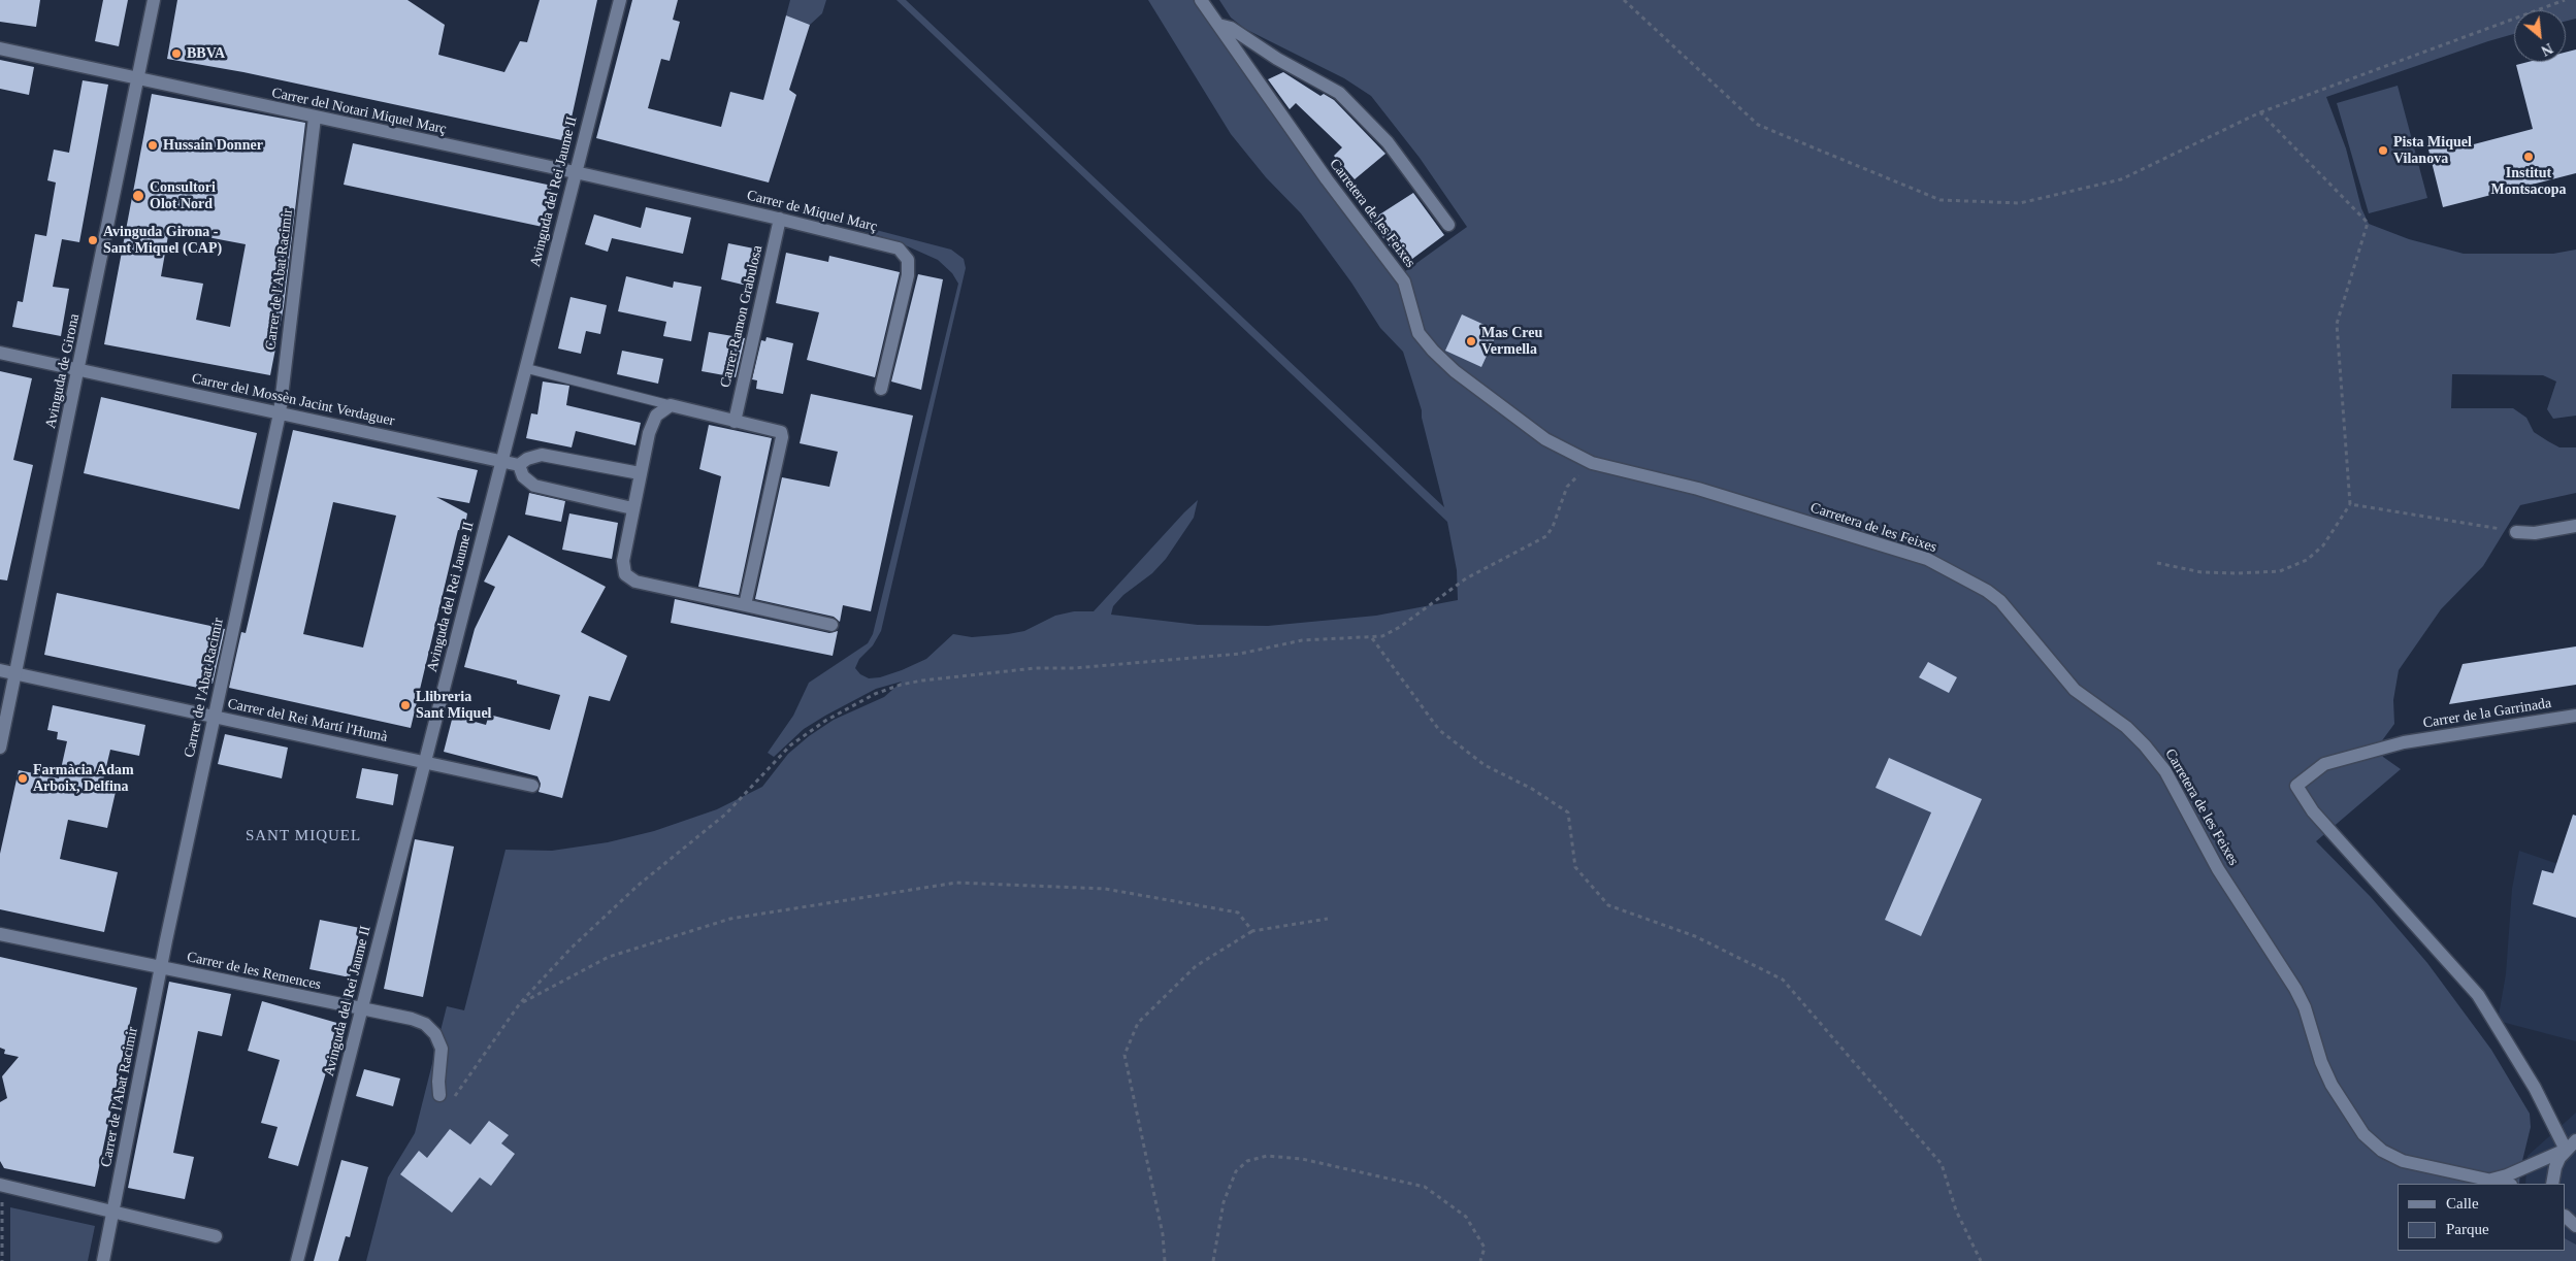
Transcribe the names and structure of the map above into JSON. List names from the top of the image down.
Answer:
{
  "streets": {
    "street": [
      "Carrer del Notari Miquel Març",
      "Avinguda del Rei Jaume II",
      "Carrer de Miquel Març",
      "Carretera de les Feixes",
      "Carrer de l'Abat Racimir",
      "Carrer Ramon Grabulosa",
      "Avinguda de Girona",
      "Carrer del Mossèn Jacint Verdaguer",
      "Carrer de la Garrinada",
      "Carrer del Rei Martí l'Humà",
      "Carrer de les Remences"
    ]
  },
  "crossings": [
    ["Carrer del Notari Miquel Març", "Avinguda del Rei Jaume II"],
    ["Carrer del Notari Miquel Març", "Carrer de Miquel Març"],
    ["Carrer del Notari Miquel Març", "Carrer de l'Abat Racimir"],
    ["Carrer del Notari Miquel Març", "Avinguda de Girona"],
    ["Avinguda del Rei Jaume II", "Carrer de Miquel Març"],
    ["Avinguda del Rei Jaume II", "Carrer del Mossèn Jacint Verdaguer"],
    ["Avinguda del Rei Jaume II", "Carrer del Rei Martí l'Humà"],
    ["Avinguda del Rei Jaume II", "Carrer de les Remences"],
    ["Carrer de Miquel Març", "Carrer Ramon Grabulosa"],
    ["Carretera de les Feixes", "Carrer de la Garrinada"],
    ["Carrer de l'Abat Racimir", "Carrer del Mossèn Jacint Verdaguer"],
    ["Carrer de l'Abat Racimir", "Carrer del Rei Martí l'Humà"],
    ["Carrer de l'Abat Racimir", "Carrer de les Remences"],
    ["Avinguda de Girona", "Carrer del Mossèn Jacint Verdaguer"],
    ["Avinguda de Girona", "Carrer del Rei Martí l'Humà"]
  ],
  "districts": ["SANT MIQUEL"],
  "places": [
    "BBVA",
    "Hussain Donner",
    "Pista Miquel Vilanova",
    "Institut Montsacopa",
    "Consultori Olot Nord",
    "Avinguda Girona - Sant Miquel (CAP)",
    "Mas Creu Vermella",
    "Llibreria Sant Miquel",
    "Farmàcia Adam Arboix, Delfina"
  ],
  "legend": ["Calle", "Parque"],
  "north": "bottom right"
}
